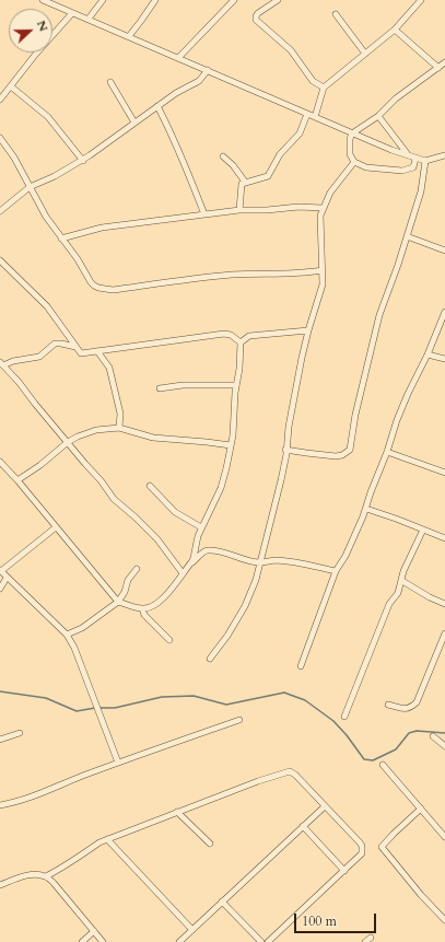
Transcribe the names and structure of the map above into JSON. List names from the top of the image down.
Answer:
{
  "scale_bar": "100 m",
  "north": "right"
}
